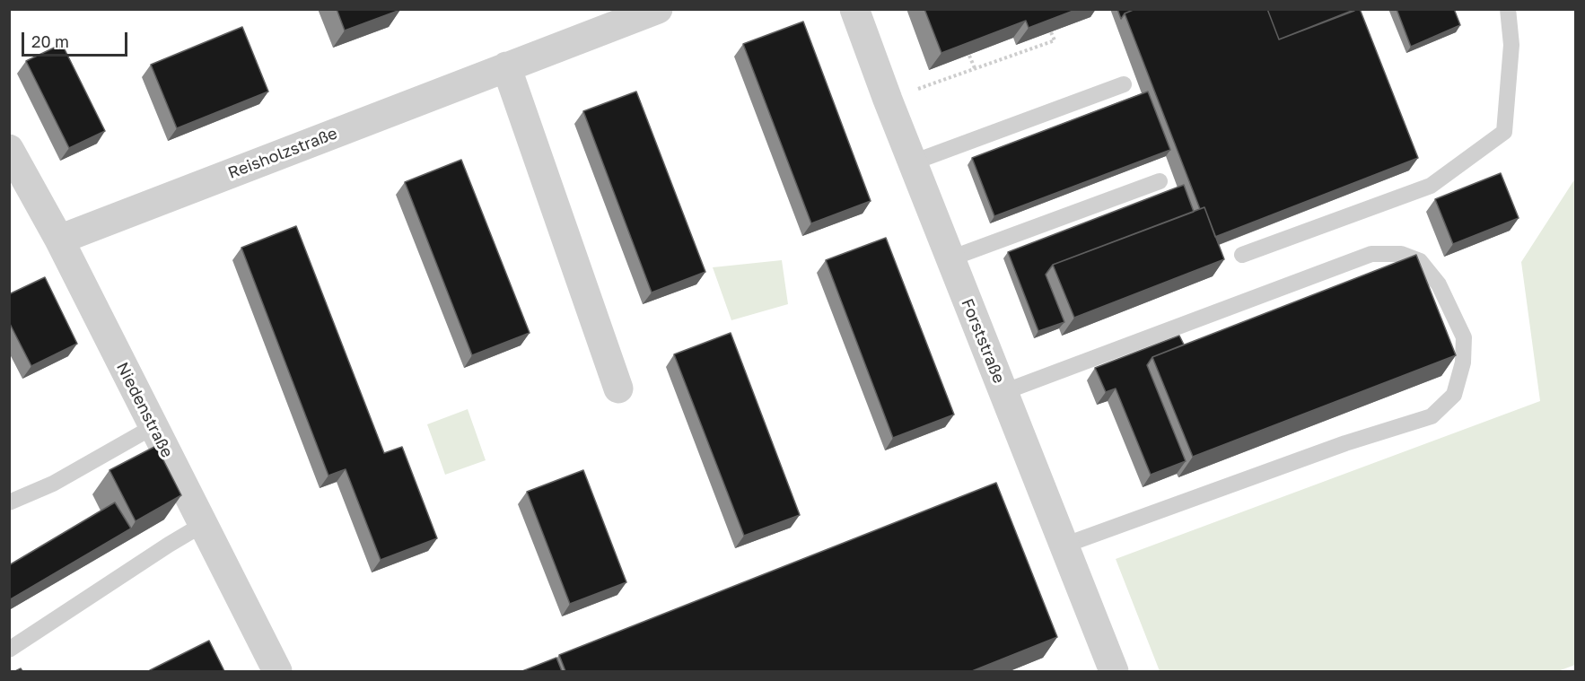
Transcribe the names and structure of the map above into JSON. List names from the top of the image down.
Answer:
{
  "streets": {
    "street": ["Reisholzstraße", "Forststraße", "Niedenstraße"]
  },
  "crossings": [
    ["Reisholzstraße", "Niedenstraße"]
  ],
  "scale_bar": "20 m"
}
